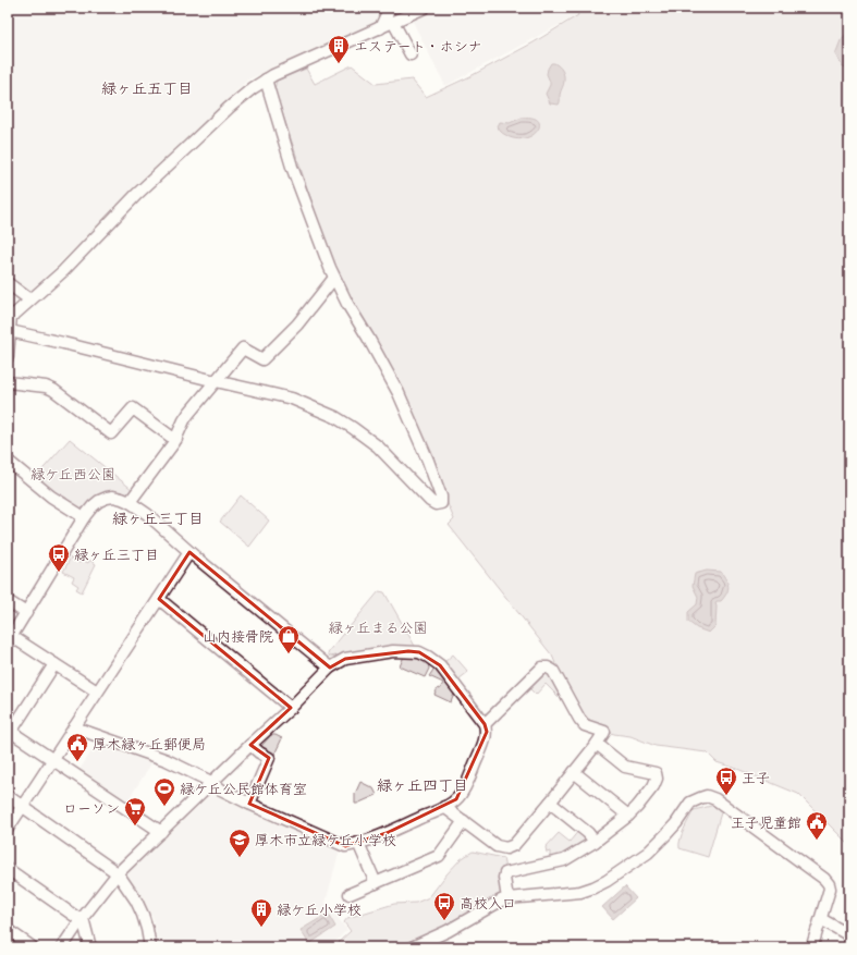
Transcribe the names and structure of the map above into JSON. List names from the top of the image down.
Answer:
{
  "districts": ["緑ヶ丘五丁目", "緑ヶ丘三丁目", "緑ヶ丘四丁目"],
  "parks": ["緑ケ丘西公園", "緑ヶ丘まる公園"],
  "places": {
    "building": ["エステート・ホシナ", "緑ケ丘小学校"],
    "bus stop": ["緑ヶ丘三丁目", "王子", "高校入口"],
    "shop": ["山内接骨院"],
    "public building": ["厚木緑ヶ丘郵便局", "王子児童館"],
    "sports": ["緑ケ丘公民館体育室"],
    "supermarket": ["ローソン"],
    "school or university": ["厚木市立緑ケ丘小学校"]
  }
}
